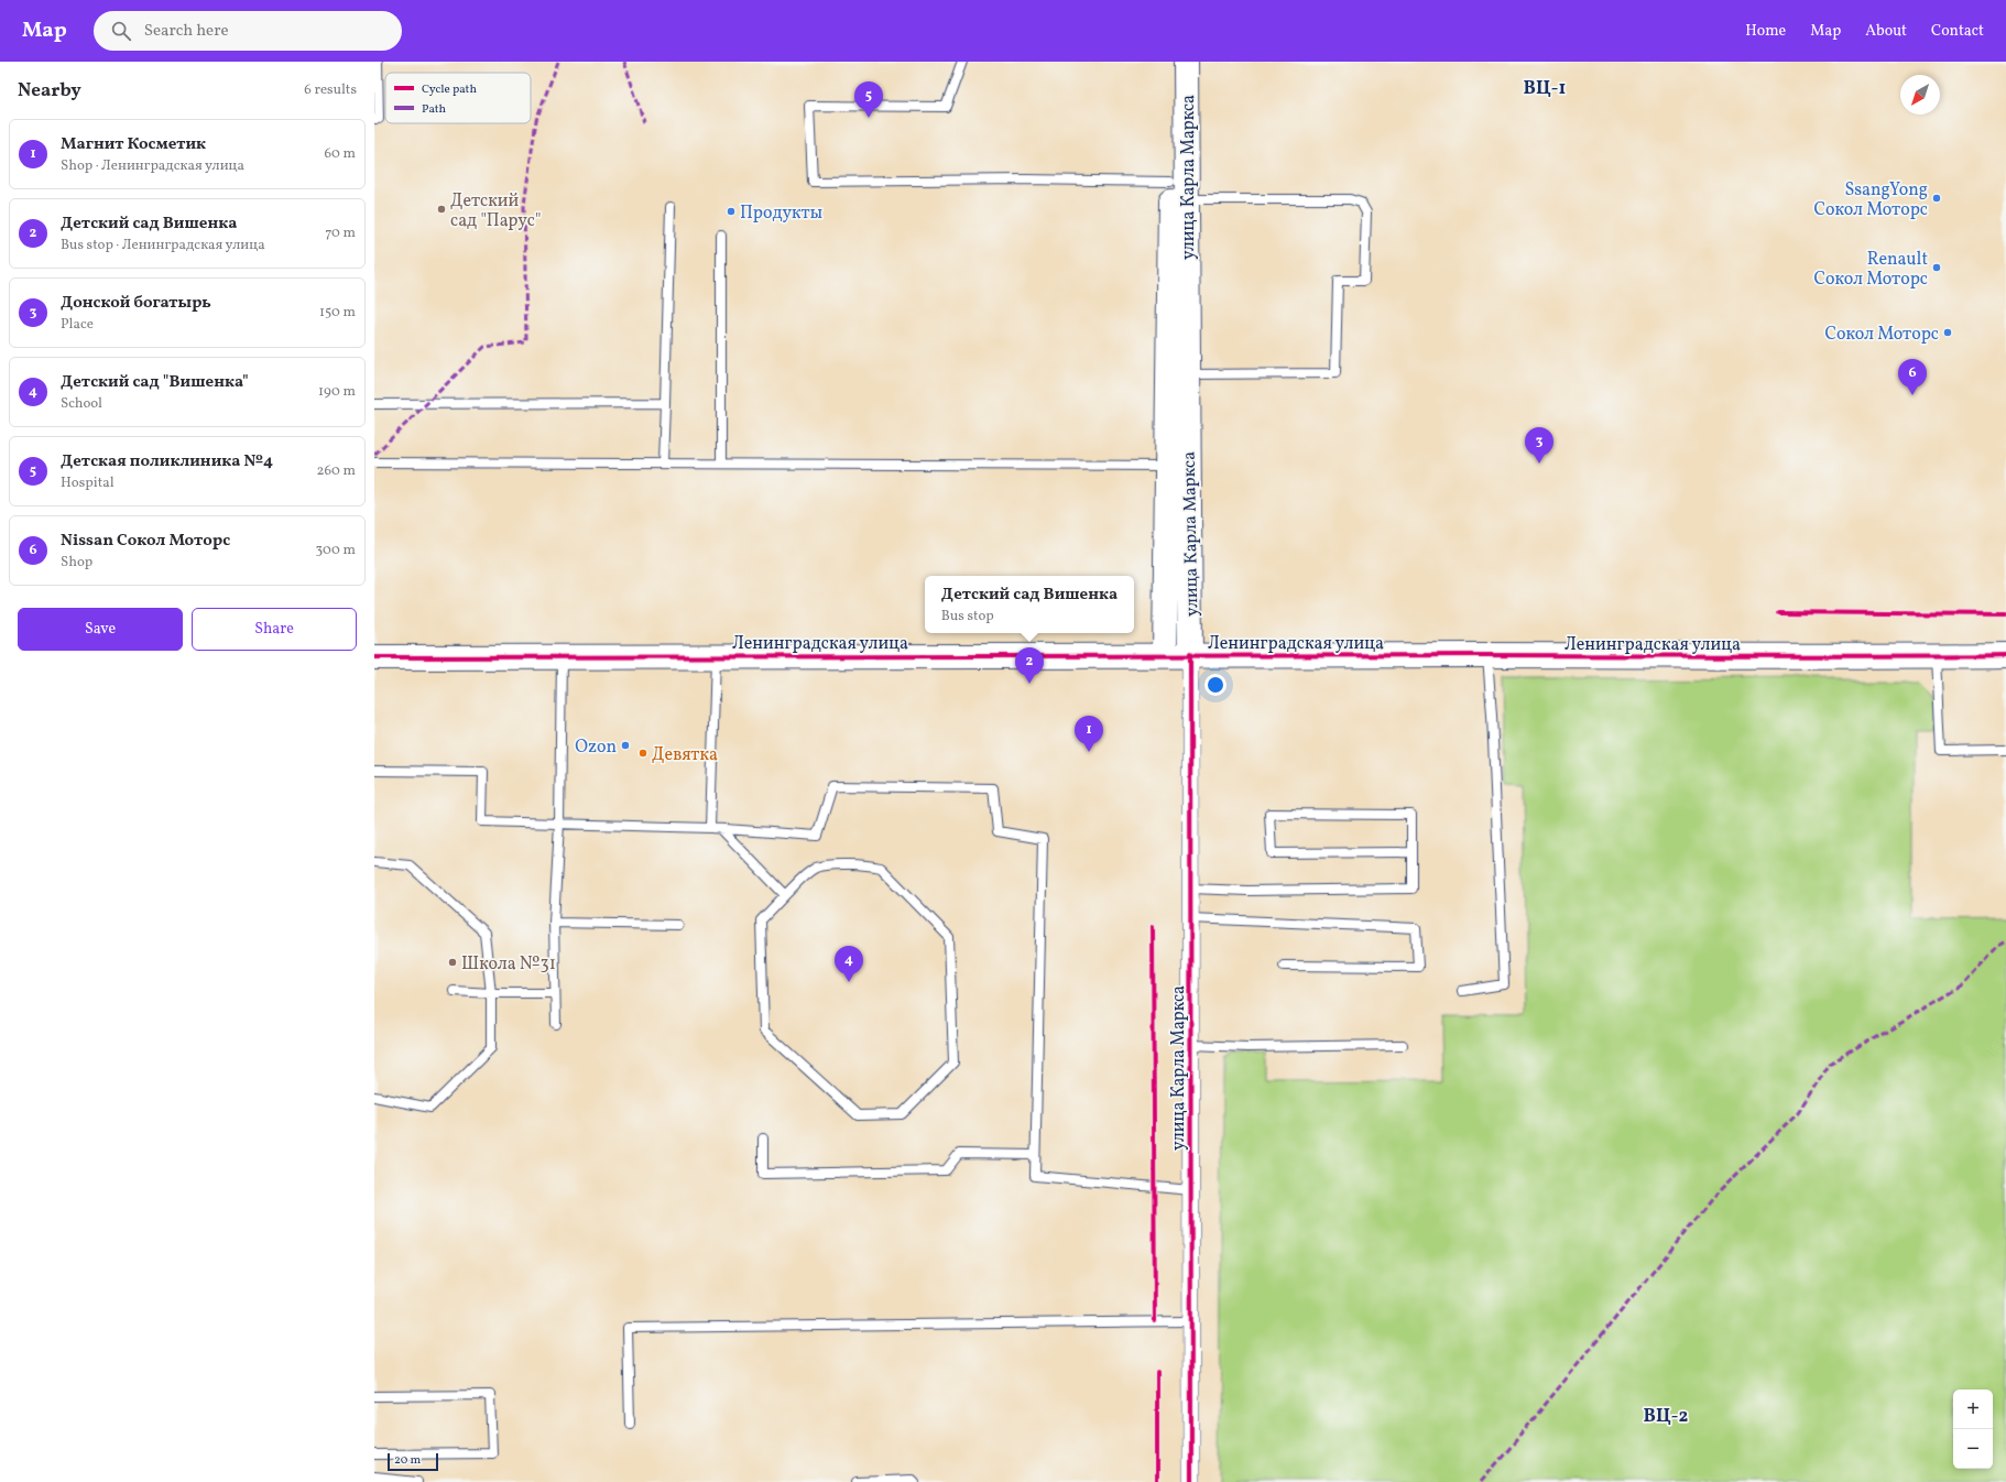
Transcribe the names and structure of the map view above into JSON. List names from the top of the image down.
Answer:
{
  "streets": {
    "street": ["улица Карла Маркса", "Ленинградская улица"]
  },
  "crossings": [
    ["улица Карла Маркса", "Ленинградская улица"]
  ],
  "districts": ["ВЦ-1", "ВЦ-2"],
  "places": [
    "SsangYong Сокол Моторс",
    "Детский сад \"Парус\"",
    "Продукты",
    "Renault Сокол Моторс",
    "Сокол Моторс",
    "Ozon",
    "Девятка",
    "Школа №31"
  ],
  "legend": ["Cycle path", "Path"],
  "scale_bar": "20 m",
  "north": "bottom left",
  "page": {
    "header": "Map",
    "search": "Search here",
    "nav": [
      "Home",
      "Map",
      "About",
      "Contact"
    ],
    "heading": ["Nearby", "6 results"],
    "pins": [
      "5",
      "6",
      "3",
      "2",
      "1",
      "4"
    ],
    "list": [
      {
        "mark": "1",
        "name": "Магнит Косметик",
        "note": "Shop · Ленинградская улица",
        "value": "60 m"
      },
      {
        "mark": "2",
        "name": "Детский сад Вишенка",
        "note": "Bus stop · Ленинградская улица",
        "value": "70 m"
      },
      {
        "mark": "3",
        "name": "Донской богатырь",
        "note": "Place",
        "value": "150 m"
      },
      {
        "mark": "4",
        "name": "Детский сад \"Вишенка\"",
        "note": "School",
        "value": "190 m"
      },
      {
        "mark": "5",
        "name": "Детская поликлиника №4",
        "note": "Hospital",
        "value": "260 m"
      },
      {
        "mark": "6",
        "name": "Nissan Сокол Моторс",
        "note": "Shop",
        "value": "300 m"
      }
    ],
    "popup": ["Детский сад Вишенка", "Bus stop"],
    "buttons": ["Save", "Share"],
    "map_buttons": ["+", "−"],
    "scale": "20 m"
  }
}
